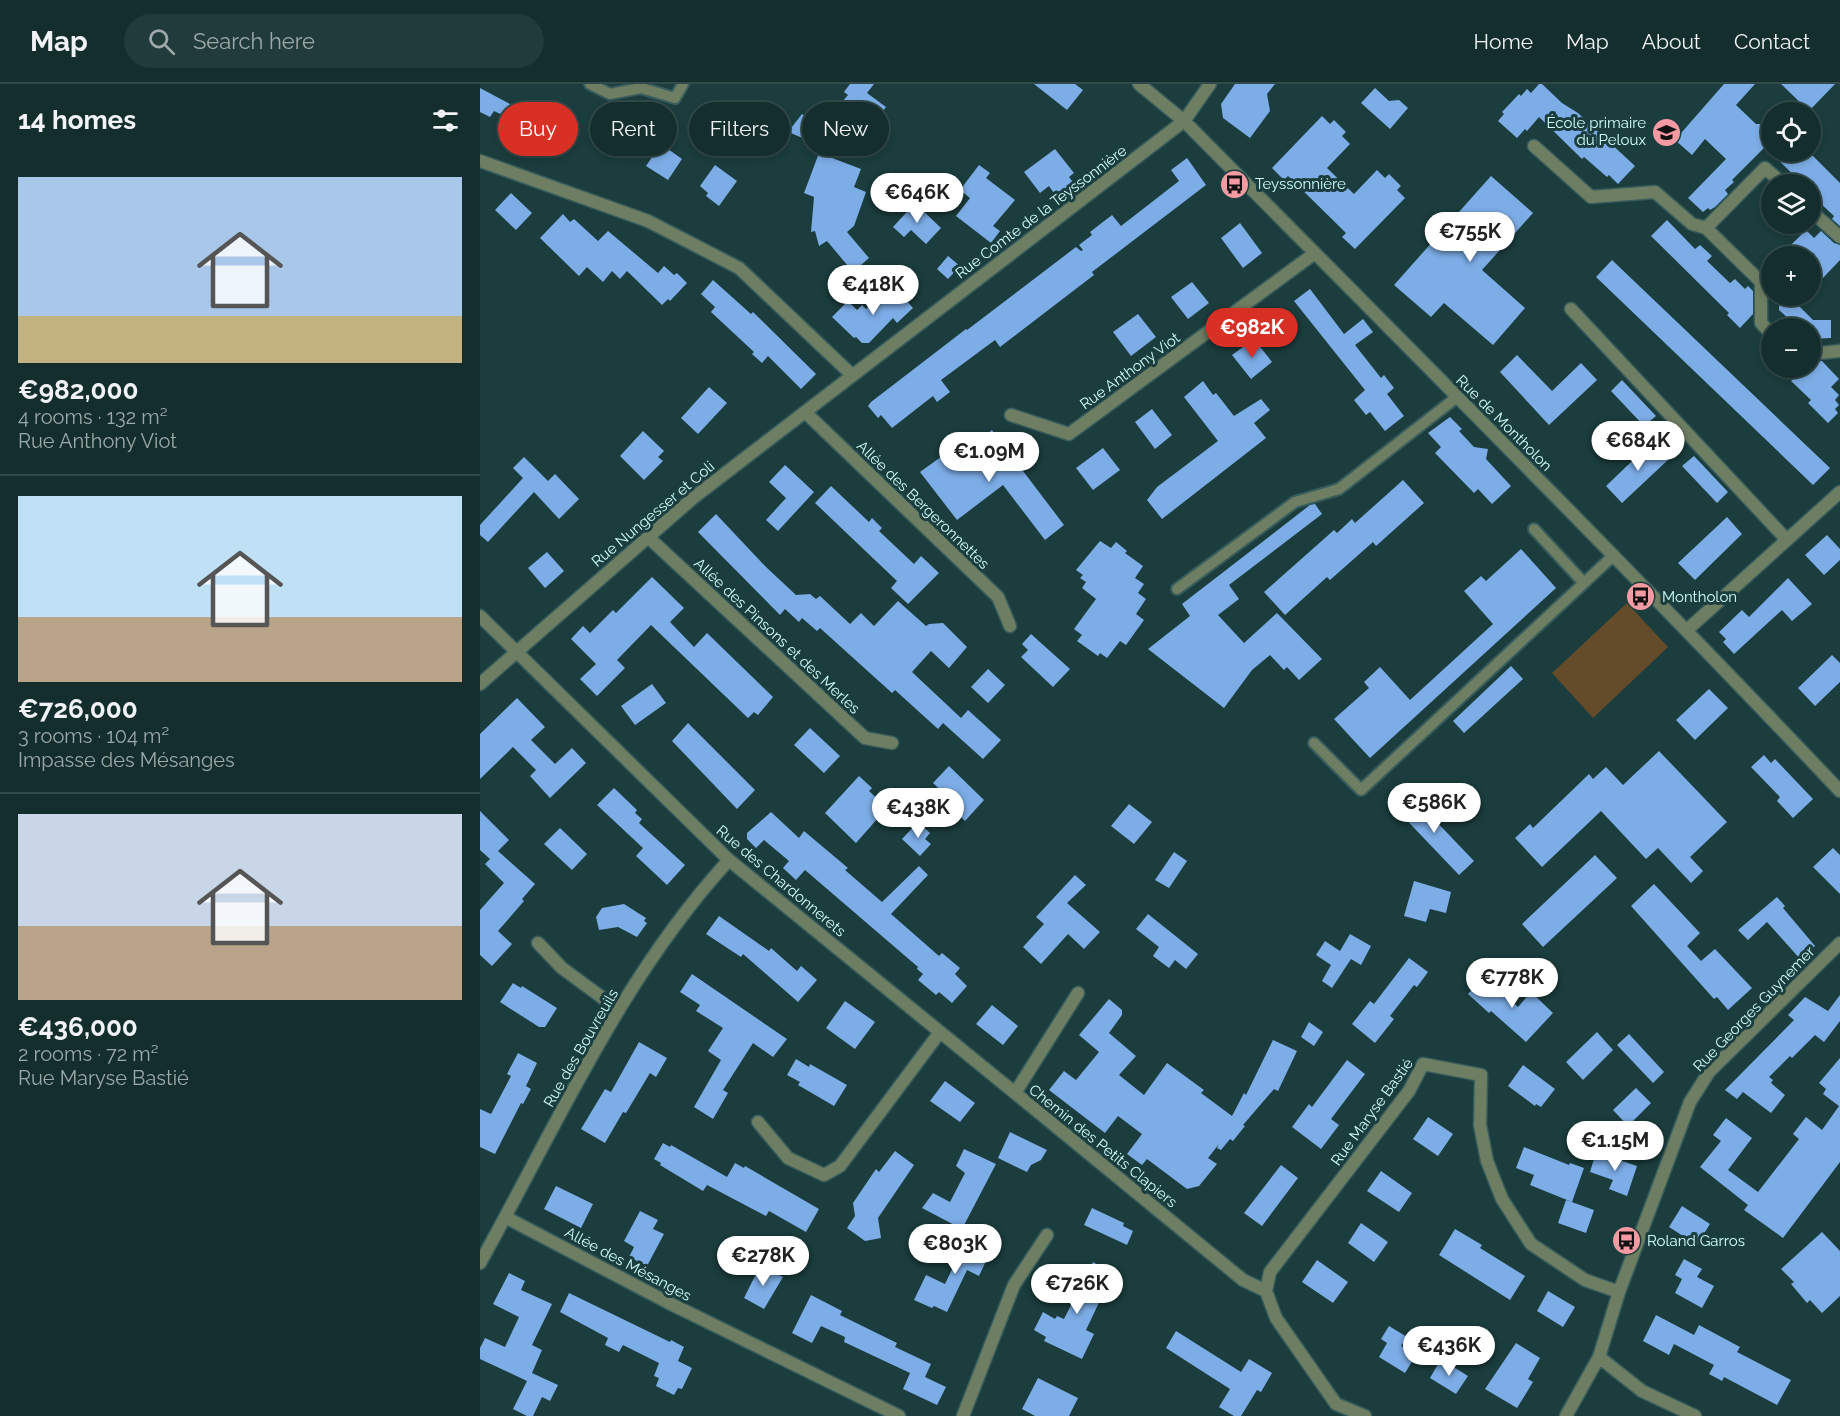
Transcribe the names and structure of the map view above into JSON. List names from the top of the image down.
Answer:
{
  "streets": {
    "street": [
      "Rue Comte de la Teyssonnière",
      "Rue Anthony Viot",
      "Rue de Montholon",
      "Allée des Bergeronnettes",
      "Rue Nungesser et Coli",
      "Allée des Pinsons et des Merles",
      "Rue des Chardonnerets",
      "Rue Georges Guynemer",
      "Rue des Bouvreuils",
      "Rue Maryse Bastié",
      "Chemin des Petits Clapiers",
      "Allée des Mésanges"
    ]
  },
  "crossings": [
    ["Rue Comte de la Teyssonnière", "Rue de Montholon"],
    ["Rue Comte de la Teyssonnière", "Rue Nungesser et Coli"],
    ["Rue Anthony Viot", "Rue de Montholon"],
    ["Allée des Bergeronnettes", "Rue Nungesser et Coli"],
    ["Rue Nungesser et Coli", "Allée des Pinsons et des Merles"],
    ["Rue Nungesser et Coli", "Rue des Chardonnerets"],
    ["Rue des Chardonnerets", "Rue des Bouvreuils"],
    ["Rue des Chardonnerets", "Chemin des Petits Clapiers"],
    ["Rue Georges Guynemer", "Rue Maryse Bastié"],
    ["Rue des Bouvreuils", "Allée des Mésanges"],
    ["Rue Maryse Bastié", "Chemin des Petits Clapiers"]
  ],
  "places": {
    "school or university": ["École primaire du Peloux"],
    "bus stop": ["Teyssonnière", "Montholon", "Roland Garros"]
  },
  "page": {
    "header": "Map",
    "search": "Search here",
    "nav": [
      "Home",
      "Map",
      "About",
      "Contact"
    ],
    "heading": "14 homes",
    "map_buttons": ["+", "−"],
    "chip": [
      "Buy",
      "Rent",
      "Filters",
      "New"
    ],
    "list": [
      {
        "name": "€982,000",
        "note": "4 rooms · 132 m² · Rue Anthony Viot"
      },
      {
        "name": "€726,000",
        "note": "3 rooms · 104 m² · Impasse des Mésanges"
      },
      {
        "name": "€436,000",
        "note": "2 rooms · 72 m² · Rue Maryse Bastié"
      }
    ],
    "price": [
      "€646K",
      "€755K",
      "€418K",
      "€982K",
      "€684K",
      "€1.09M",
      "€586K",
      "€438K",
      "€778K",
      "€1.15M",
      "€803K",
      "€278K",
      "€726K",
      "€436K"
    ]
  }
}
